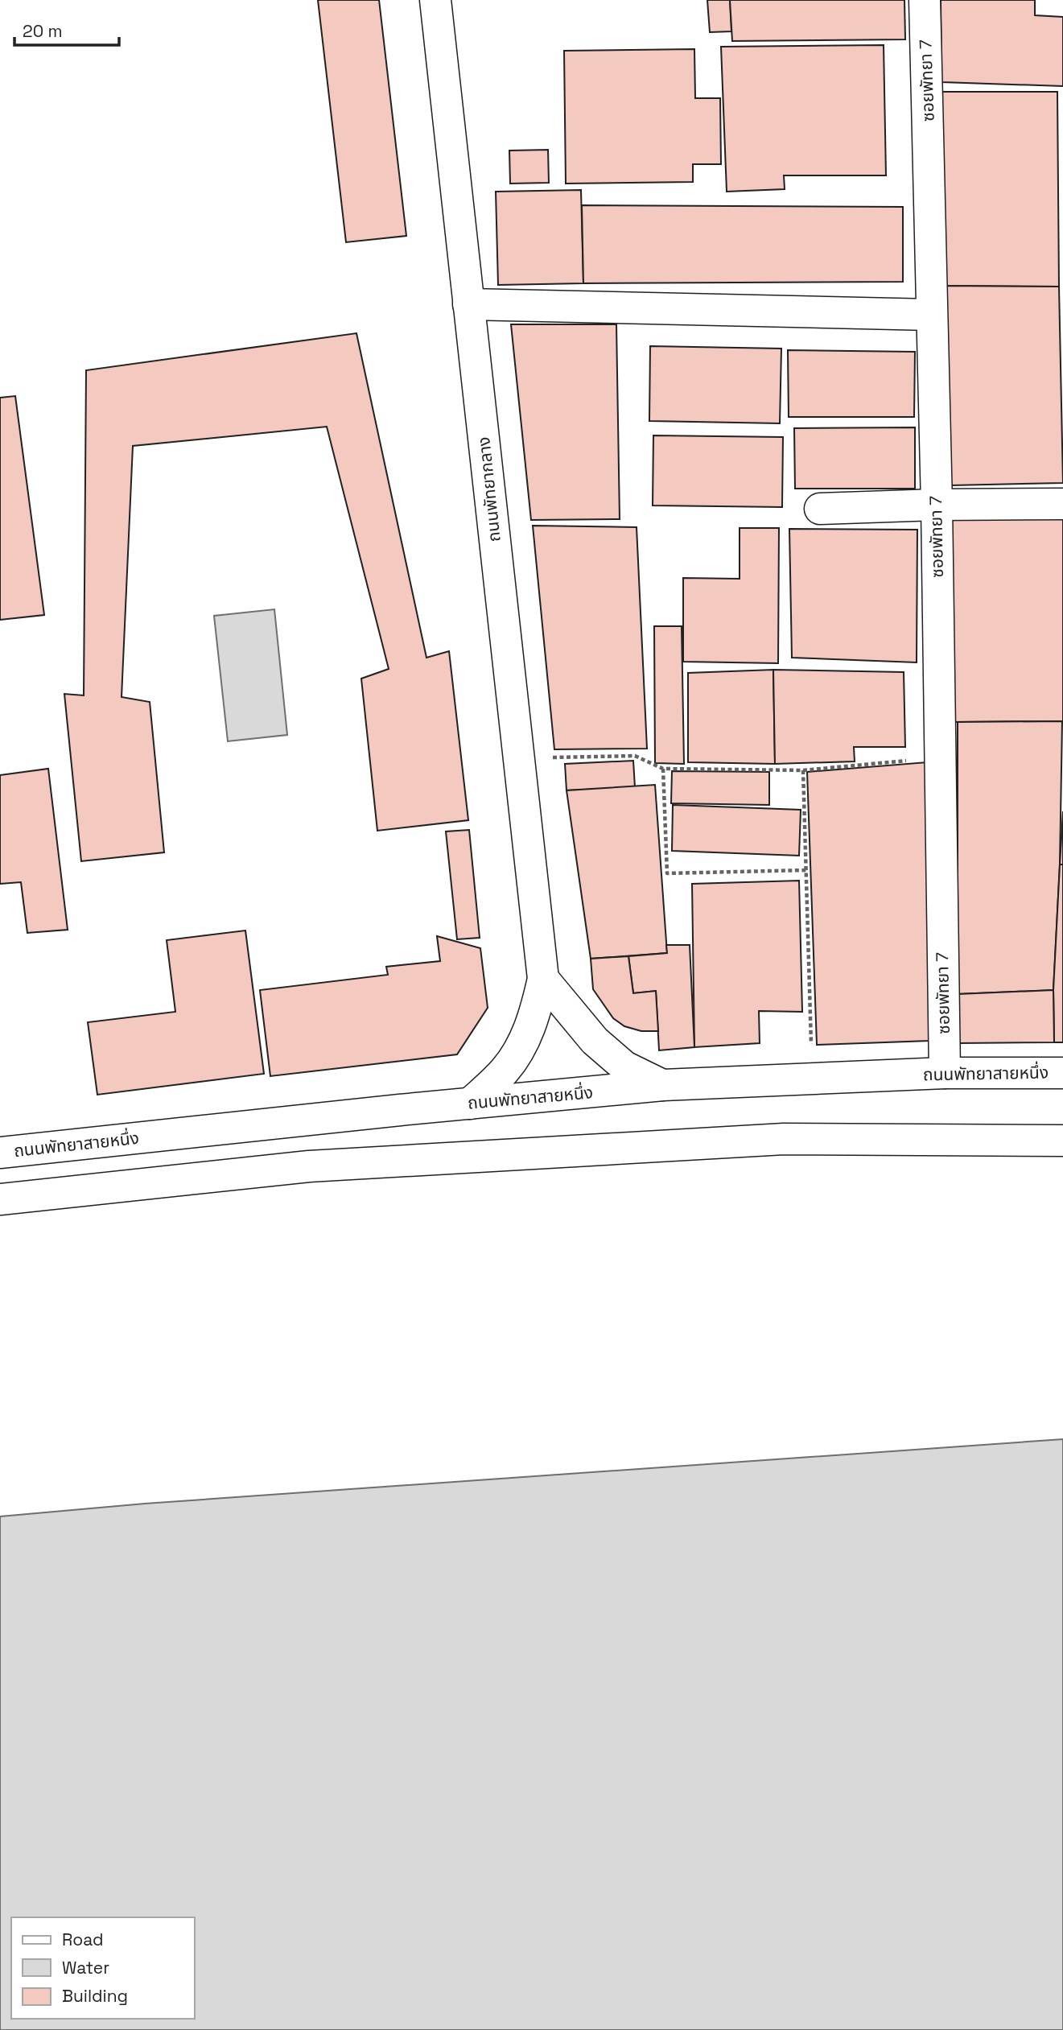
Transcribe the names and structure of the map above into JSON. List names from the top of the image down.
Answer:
{
  "streets": {
    "street": ["ซอยพัทยา 7", "ถนนพัทยากลาง", "ถนนพัทยาสายหนึ่ง"]
  },
  "crossings": [
    ["ซอยพัทยา 7", "ถนนพัทยาสายหนึ่ง"],
    ["ถนนพัทยากลาง", "ถนนพัทยาสายหนึ่ง"]
  ],
  "legend": ["Road", "Water", "Building"],
  "scale_bar": "20 m"
}
